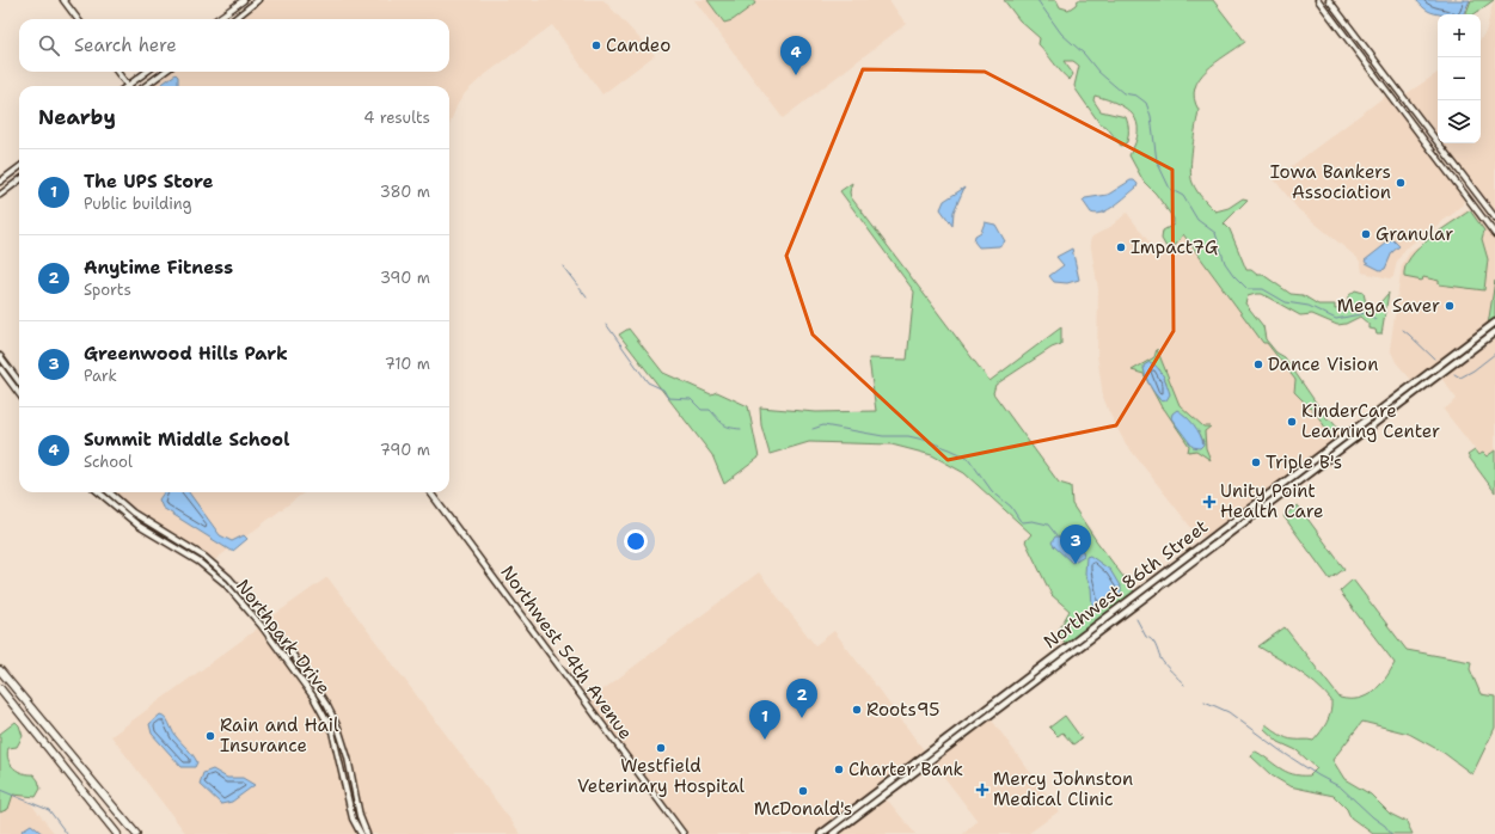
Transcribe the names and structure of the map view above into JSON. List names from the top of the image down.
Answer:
{
  "streets": {
    "main road": ["Northwest 86th Street"],
    "street": ["Northpark Drive", "Northwest 54th Avenue"]
  },
  "places": {
    "other": [
      "Candeo",
      "Iowa Bankers Association",
      "Granular",
      "Impact7G",
      "Mega Saver",
      "Dance Vision",
      "KinderCare Learning Center",
      "Triple B's",
      "Roots95",
      "Rain and Hail Insurance",
      "Westfield Veterinary Hospital",
      "Charter Bank",
      "McDonald's"
    ],
    "health": ["Unity Point Health Care", "Mercy Johnston Medical Clinic"]
  },
  "page": {
    "map_buttons": ["+", "−"],
    "search": "Search here",
    "pins": [
      "4",
      "3",
      "2",
      "1"
    ],
    "heading": ["Nearby", "4 results"],
    "list": [
      {
        "mark": "1",
        "name": "The UPS Store",
        "note": "Public building",
        "value": "380 m"
      },
      {
        "mark": "2",
        "name": "Anytime Fitness",
        "note": "Sports",
        "value": "390 m"
      },
      {
        "mark": "3",
        "name": "Greenwood Hills Park",
        "note": "Park",
        "value": "710 m"
      },
      {
        "mark": "4",
        "name": "Summit Middle School",
        "note": "School",
        "value": "790 m"
      }
    ]
  }
}
